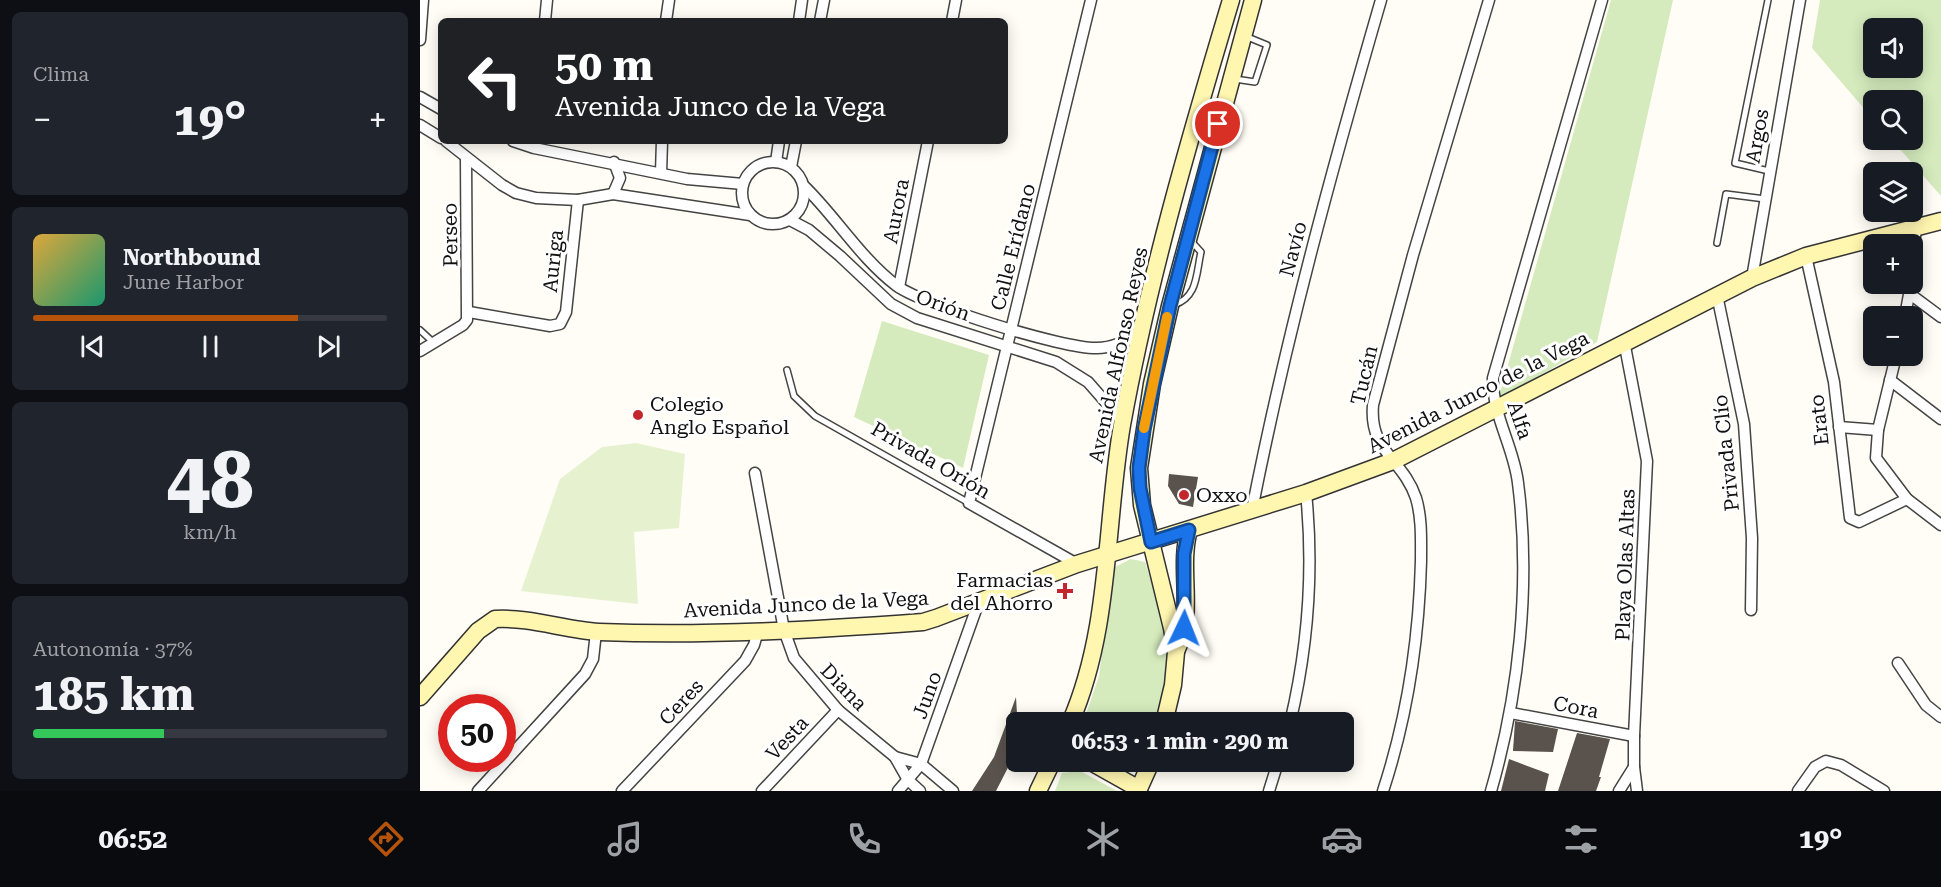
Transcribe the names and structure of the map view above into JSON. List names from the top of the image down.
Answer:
{
  "streets": {
    "main road": ["Avenida Alfonso Reyes", "Avenida Junco de la Vega"],
    "street": [
      "Argos",
      "Aurora",
      "Perseo",
      "Calle Erídano",
      "Navío",
      "Auriga",
      "Orión",
      "Tucán",
      "Alfa",
      "Erato",
      "Privada Clío",
      "Privada Orión",
      "Playa Olas Altas",
      "Diana",
      "Juno",
      "Ceres",
      "Cora",
      "Vesta"
    ]
  },
  "crossings": [
    ["Argos", "Avenida Junco de la Vega"],
    ["Aurora", "Orión"],
    ["Perseo", "Auriga"],
    ["Calle Erídano", "Orión"],
    ["Calle Erídano", "Privada Orión"],
    ["Navío", "Avenida Junco de la Vega"],
    ["Orión", "Avenida Alfonso Reyes"],
    ["Avenida Alfonso Reyes", "Avenida Junco de la Vega"],
    ["Tucán", "Avenida Junco de la Vega"],
    ["Avenida Junco de la Vega", "Alfa"],
    ["Avenida Junco de la Vega", "Erato"],
    ["Avenida Junco de la Vega", "Privada Clío"],
    ["Avenida Junco de la Vega", "Privada Orión"],
    ["Avenida Junco de la Vega", "Playa Olas Altas"],
    ["Avenida Junco de la Vega", "Diana"],
    ["Avenida Junco de la Vega", "Juno"],
    ["Avenida Junco de la Vega", "Ceres"],
    ["Alfa", "Cora"],
    ["Playa Olas Altas", "Cora"],
    ["Diana", "Juno"],
    ["Diana", "Vesta"]
  ],
  "places": {
    "other": ["Colegio Anglo Español", "Oxxo"],
    "health": ["Farmacias del Ahorro"]
  },
  "page": {
    "tile": [
      "Clima",
      ["48", "km/h"],
      ["Autonomía · 37%", "185 km"]
    ],
    "map_buttons": ["+", "−"],
    "turn": ["50 m", "Avenida Junco de la Vega"],
    "heat": ["−", "19°", "+"],
    "song": ["Northbound", "June Harbor"],
    "limit": "50",
    "trip": "06:53 · 1 min · 290 m",
    "tabs": ["06:52", "19°"]
  }
}
